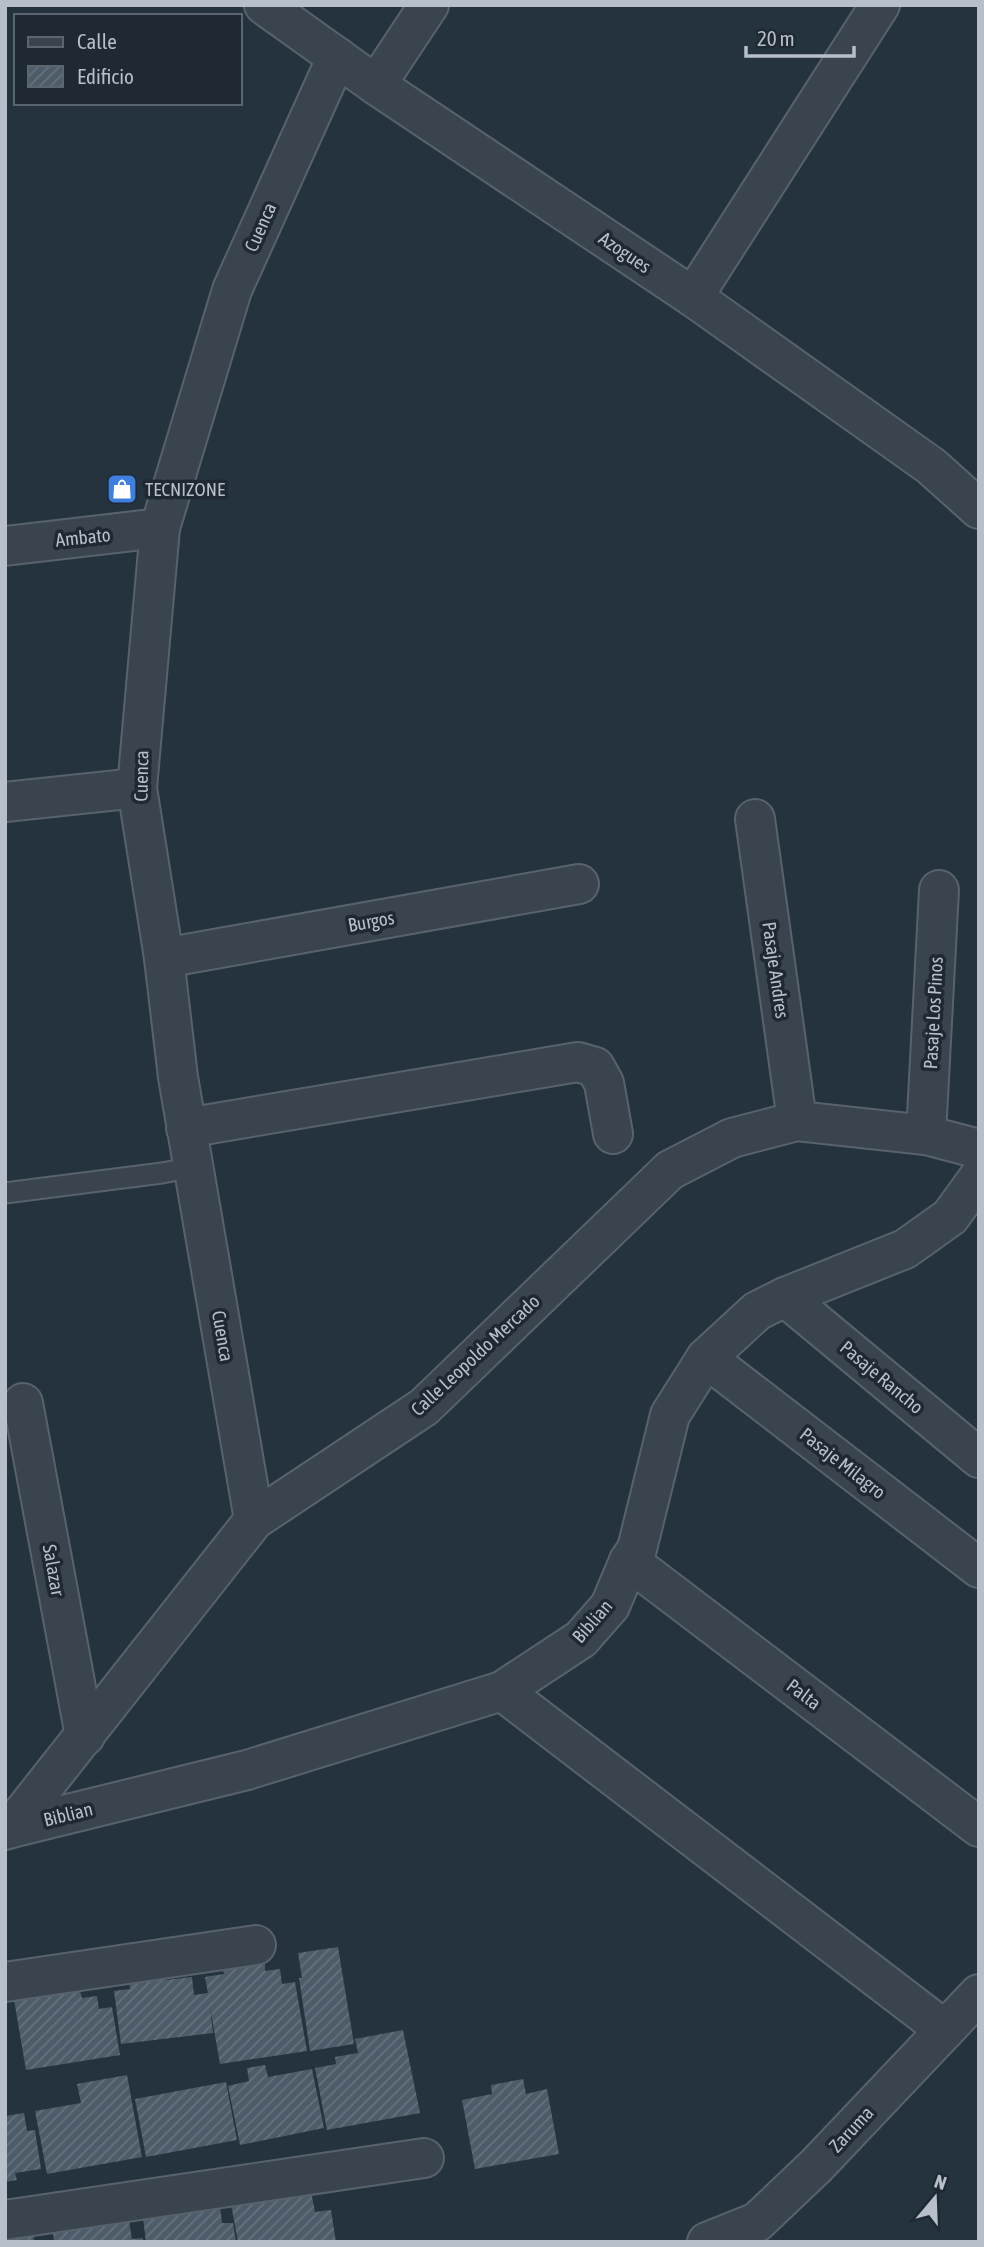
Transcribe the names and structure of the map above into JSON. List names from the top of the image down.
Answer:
{
  "streets": {
    "street": [
      "Cuenca",
      "Azogues",
      "Ambato",
      "Burgos",
      "Pasaje Andres",
      "Pasaje Los Pinos",
      "Calle Leopoldo Mercado",
      "Pasaje Rancho",
      "Pasaje Milagro",
      "Salazar",
      "Biblian",
      "Palta",
      "Zaruma"
    ]
  },
  "crossings": [
    ["Cuenca", "Azogues"],
    ["Cuenca", "Ambato"],
    ["Cuenca", "Burgos"],
    ["Cuenca", "Calle Leopoldo Mercado"],
    ["Pasaje Andres", "Calle Leopoldo Mercado"],
    ["Pasaje Los Pinos", "Calle Leopoldo Mercado"],
    ["Calle Leopoldo Mercado", "Salazar"],
    ["Calle Leopoldo Mercado", "Biblian"],
    ["Pasaje Rancho", "Biblian"],
    ["Pasaje Milagro", "Biblian"],
    ["Biblian", "Palta"]
  ],
  "places": {
    "shop": ["TECNIZONE"]
  },
  "legend": ["Calle", "Edificio"],
  "scale_bar": "20 m",
  "north": "top"
}
